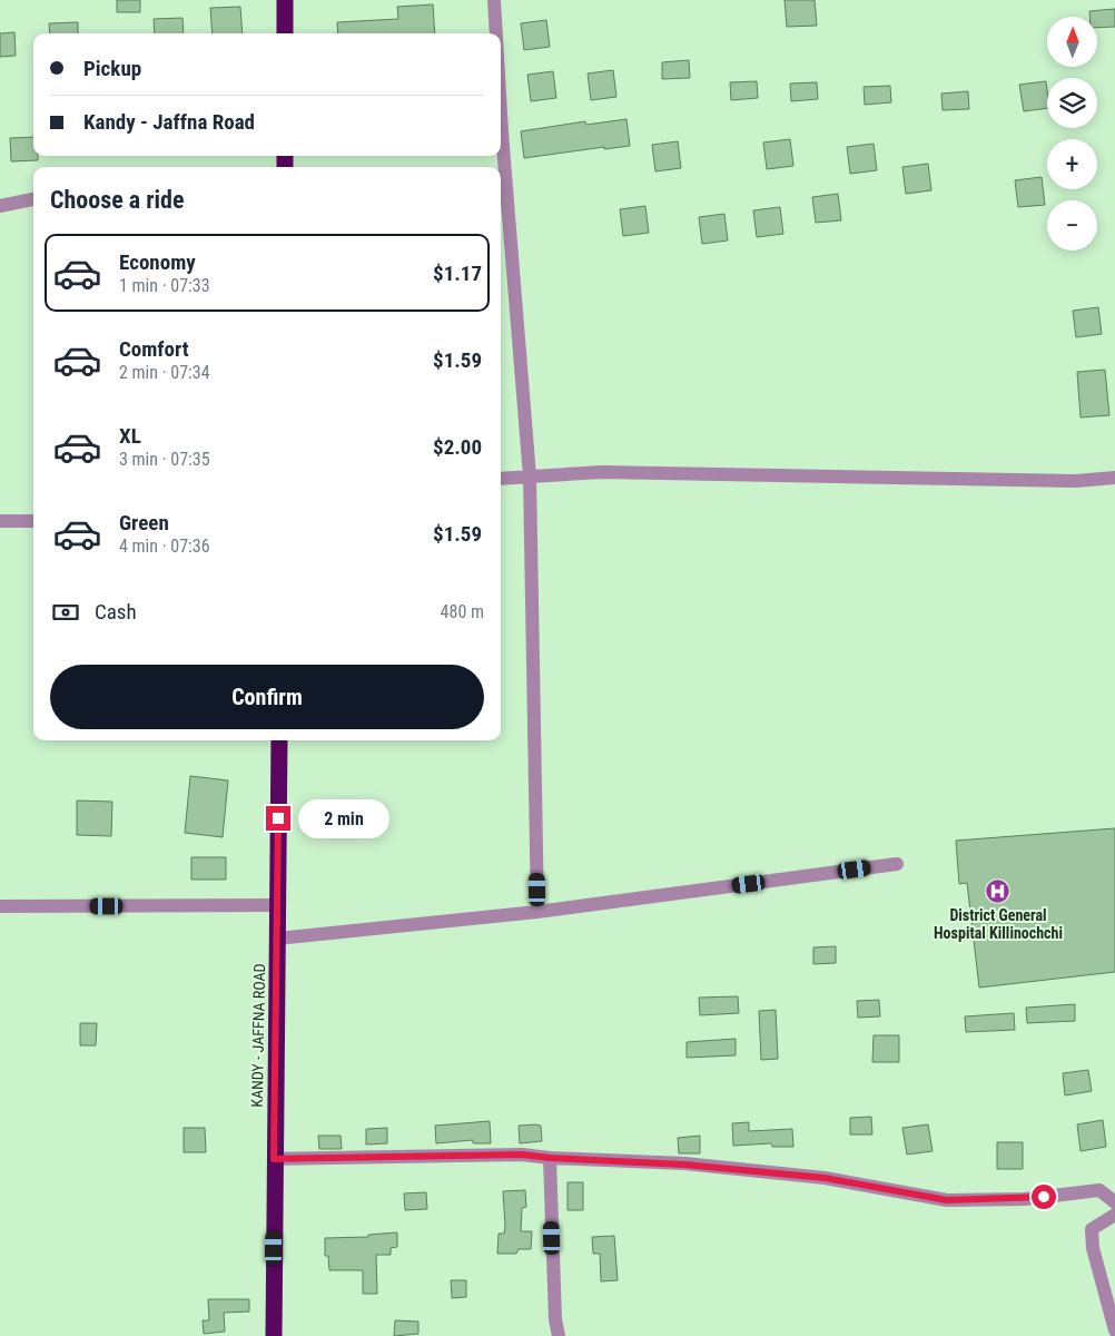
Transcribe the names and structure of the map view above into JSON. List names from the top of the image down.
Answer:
{
  "streets": {
    "highway": ["KANDY - JAFFNA ROAD"]
  },
  "places": {
    "hospital": ["District General Hospital Killinochchi"]
  },
  "north": "top",
  "page": {
    "map_buttons": ["+", "−"],
    "banner": ["Pickup", "Kandy - Jaffna Road"],
    "heading": "Choose a ride",
    "list": [
      {
        "name": "Economy",
        "note": "1 min · 07:33",
        "value": "$1.17"
      },
      {
        "name": "Comfort",
        "note": "2 min · 07:34",
        "value": "$1.59"
      },
      {
        "name": "XL",
        "note": "3 min · 07:35",
        "value": "$2.00"
      },
      {
        "name": "Green",
        "note": "4 min · 07:36",
        "value": "$1.59"
      }
    ],
    "pay": ["Cash", "480 m"],
    "buttons": "Confirm",
    "bubble": "2 min"
  }
}
